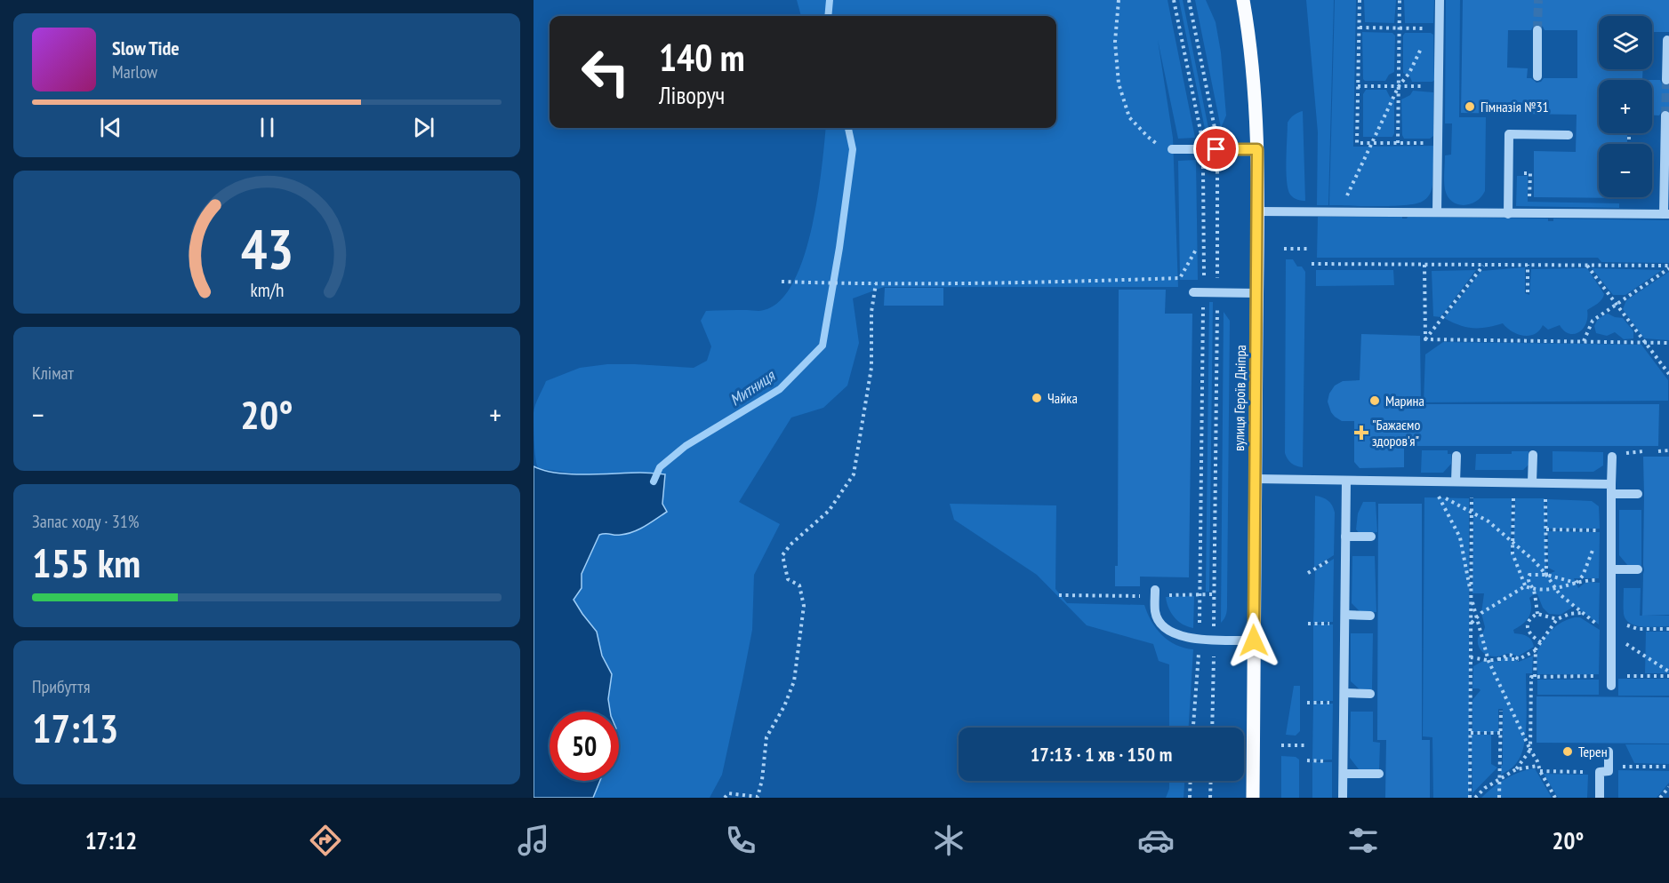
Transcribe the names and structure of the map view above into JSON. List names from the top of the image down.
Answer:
{
  "streets": {
    "main road": ["вулиця Героїв Дніпра"]
  },
  "water": ["Митниця"],
  "places": {
    "other": [
      "Гімназія №31",
      "Чайка",
      "Марина",
      "Терен"
    ],
    "health": ["\"Бажаємо здоров'я\""]
  },
  "page": {
    "map_buttons": ["+", "−"],
    "turn": ["140 m", "Ліворуч"],
    "song": ["Slow Tide", "Marlow"],
    "tile": [
      "Клімат",
      ["Запас ходу · 31%", "155 km"],
      ["Прибуття", "17:13"]
    ],
    "heat": ["−", "20°", "+"],
    "limit": "50",
    "trip": "17:13 · 1 хв · 150 m",
    "tabs": ["17:12", "20°"],
    "gauge": ["43", "km/h"]
  }
}
